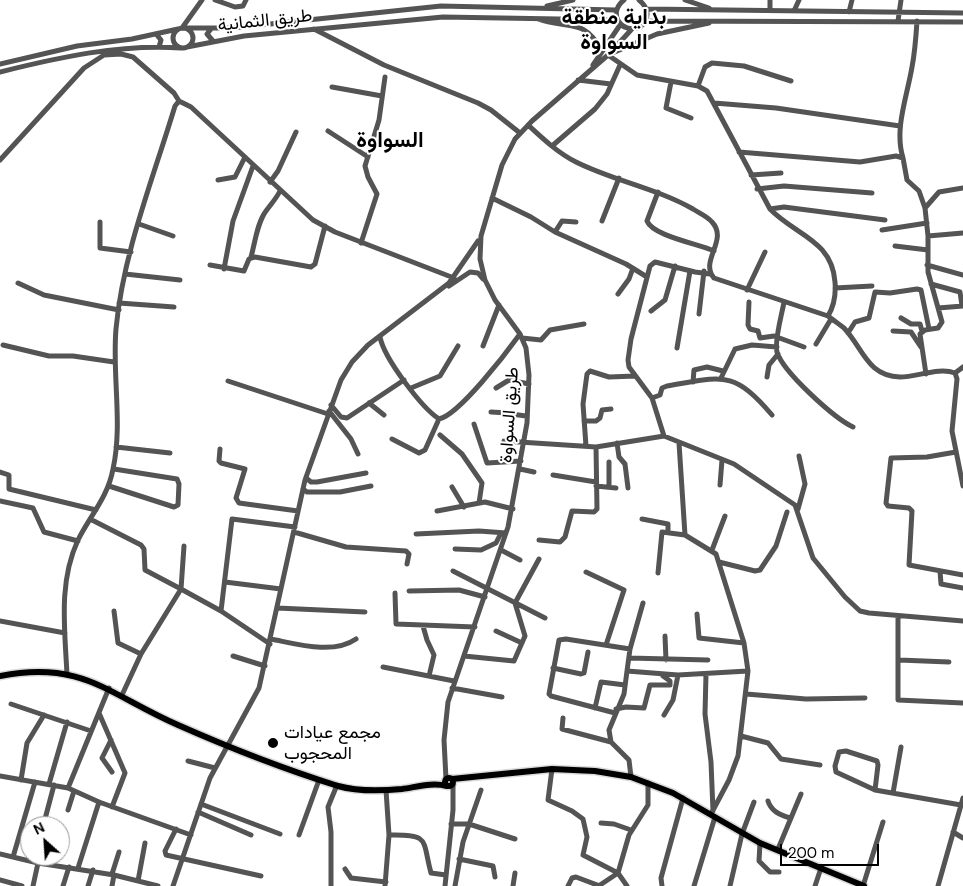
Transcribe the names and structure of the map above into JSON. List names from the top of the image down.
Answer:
{
  "streets": {
    "street": ["طريق الثمانية", "طريق السواوة"]
  },
  "districts": ["بداية منطقة السواوة", "السواوة"],
  "places": ["مجمع عيادات المحجوب"],
  "scale_bar": "200 m",
  "north": "top left"
}
